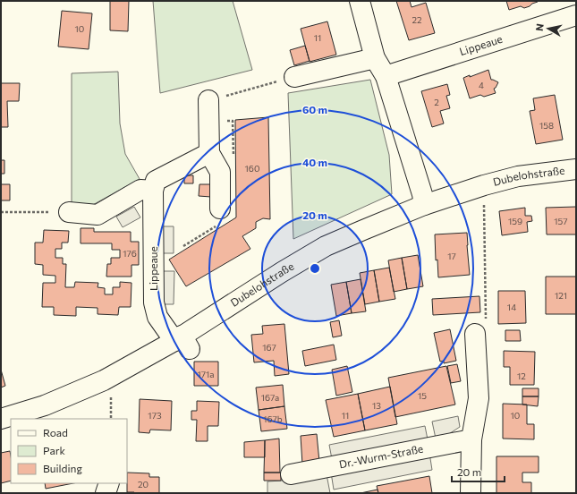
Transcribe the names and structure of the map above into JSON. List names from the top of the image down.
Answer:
{
  "streets": {
    "street": ["Lippeaue", "Dubelohstraße", "Dr.-Wurm-Straße"]
  },
  "crossings": [
    ["Lippeaue", "Dubelohstraße"]
  ],
  "house_numbers": [
    "22",
    "10",
    "11",
    "4",
    "2",
    "158",
    "160",
    "159",
    "157",
    "176",
    "17",
    "121",
    "14",
    "167",
    "171a",
    "12",
    "15",
    "167a",
    "13",
    "173",
    "11",
    "10",
    "167b",
    "20"
  ],
  "legend": ["Road", "Park", "Building"],
  "scale_bar": "20 m",
  "north": "left",
  "rings": ["60 m", "40 m", "20 m"]
}
